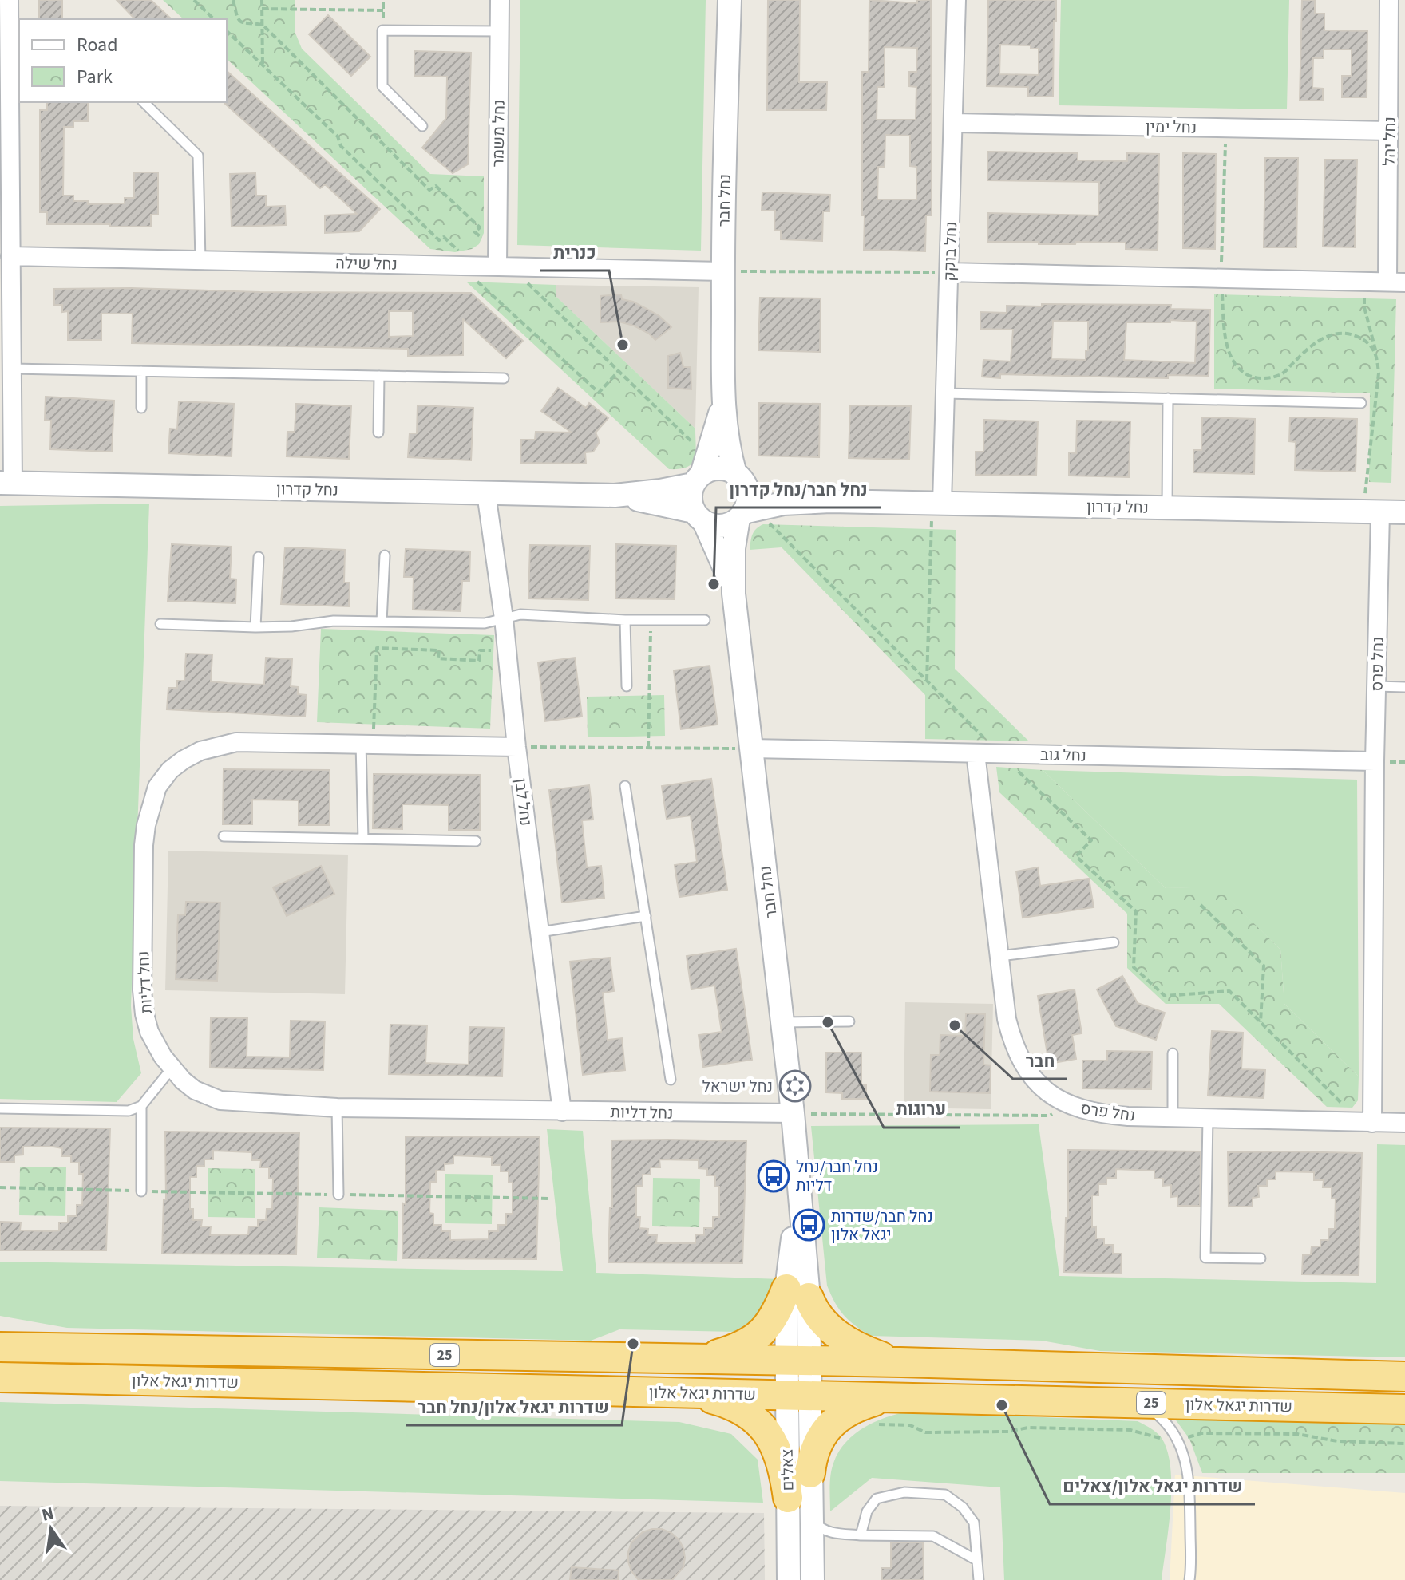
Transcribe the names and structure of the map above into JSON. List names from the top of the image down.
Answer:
{
  "streets": {
    "highway": ["25", "שדרות יגאל אלון"],
    "street": [
      "נחל ימין",
      "נחל משמר",
      "נחל יהל",
      "נחל חבר",
      "נחל בוקק",
      "נחל שילה",
      "נחל קדרון",
      "נחל פרס",
      "נחל גוב",
      "נחל לבן",
      "נחל דליות",
      "צאלים"
    ]
  },
  "crossings": [
    ["נחל ימין", "נחל יהל"],
    ["נחל ימין", "נחל בוקק"],
    ["נחל משמר", "נחל שילה"],
    ["נחל חבר", "נחל שילה"],
    ["נחל חבר", "נחל קדרון"],
    ["נחל חבר", "נחל גוב"],
    ["נחל חבר", "נחל דליות"],
    ["נחל חבר", "שדרות יגאל אלון"],
    ["נחל חבר", "צאלים"],
    ["נחל בוקק", "נחל קדרון"],
    ["נחל קדרון", "נחל פרס"],
    ["נחל קדרון", "נחל לבן"],
    ["נחל פרס", "נחל גוב"],
    ["נחל לבן", "נחל דליות"],
    ["שדרות יגאל אלון", "צאלים"]
  ],
  "places": {
    "other": [
      "כנרית",
      "נחל חבר/נחל קדרון",
      "ערוגות",
      "חבר",
      "שדרות יגאל אלון/נחל חבר",
      "שדרות יגאל אלון/צאלים"
    ],
    "synagogue": ["נחל ישראל"],
    "bus stop": ["נחל חבר/נחל דליות", "נחל חבר/שדרות יגאל אלון"]
  },
  "legend": ["Road", "Park"],
  "north": "top"
}
